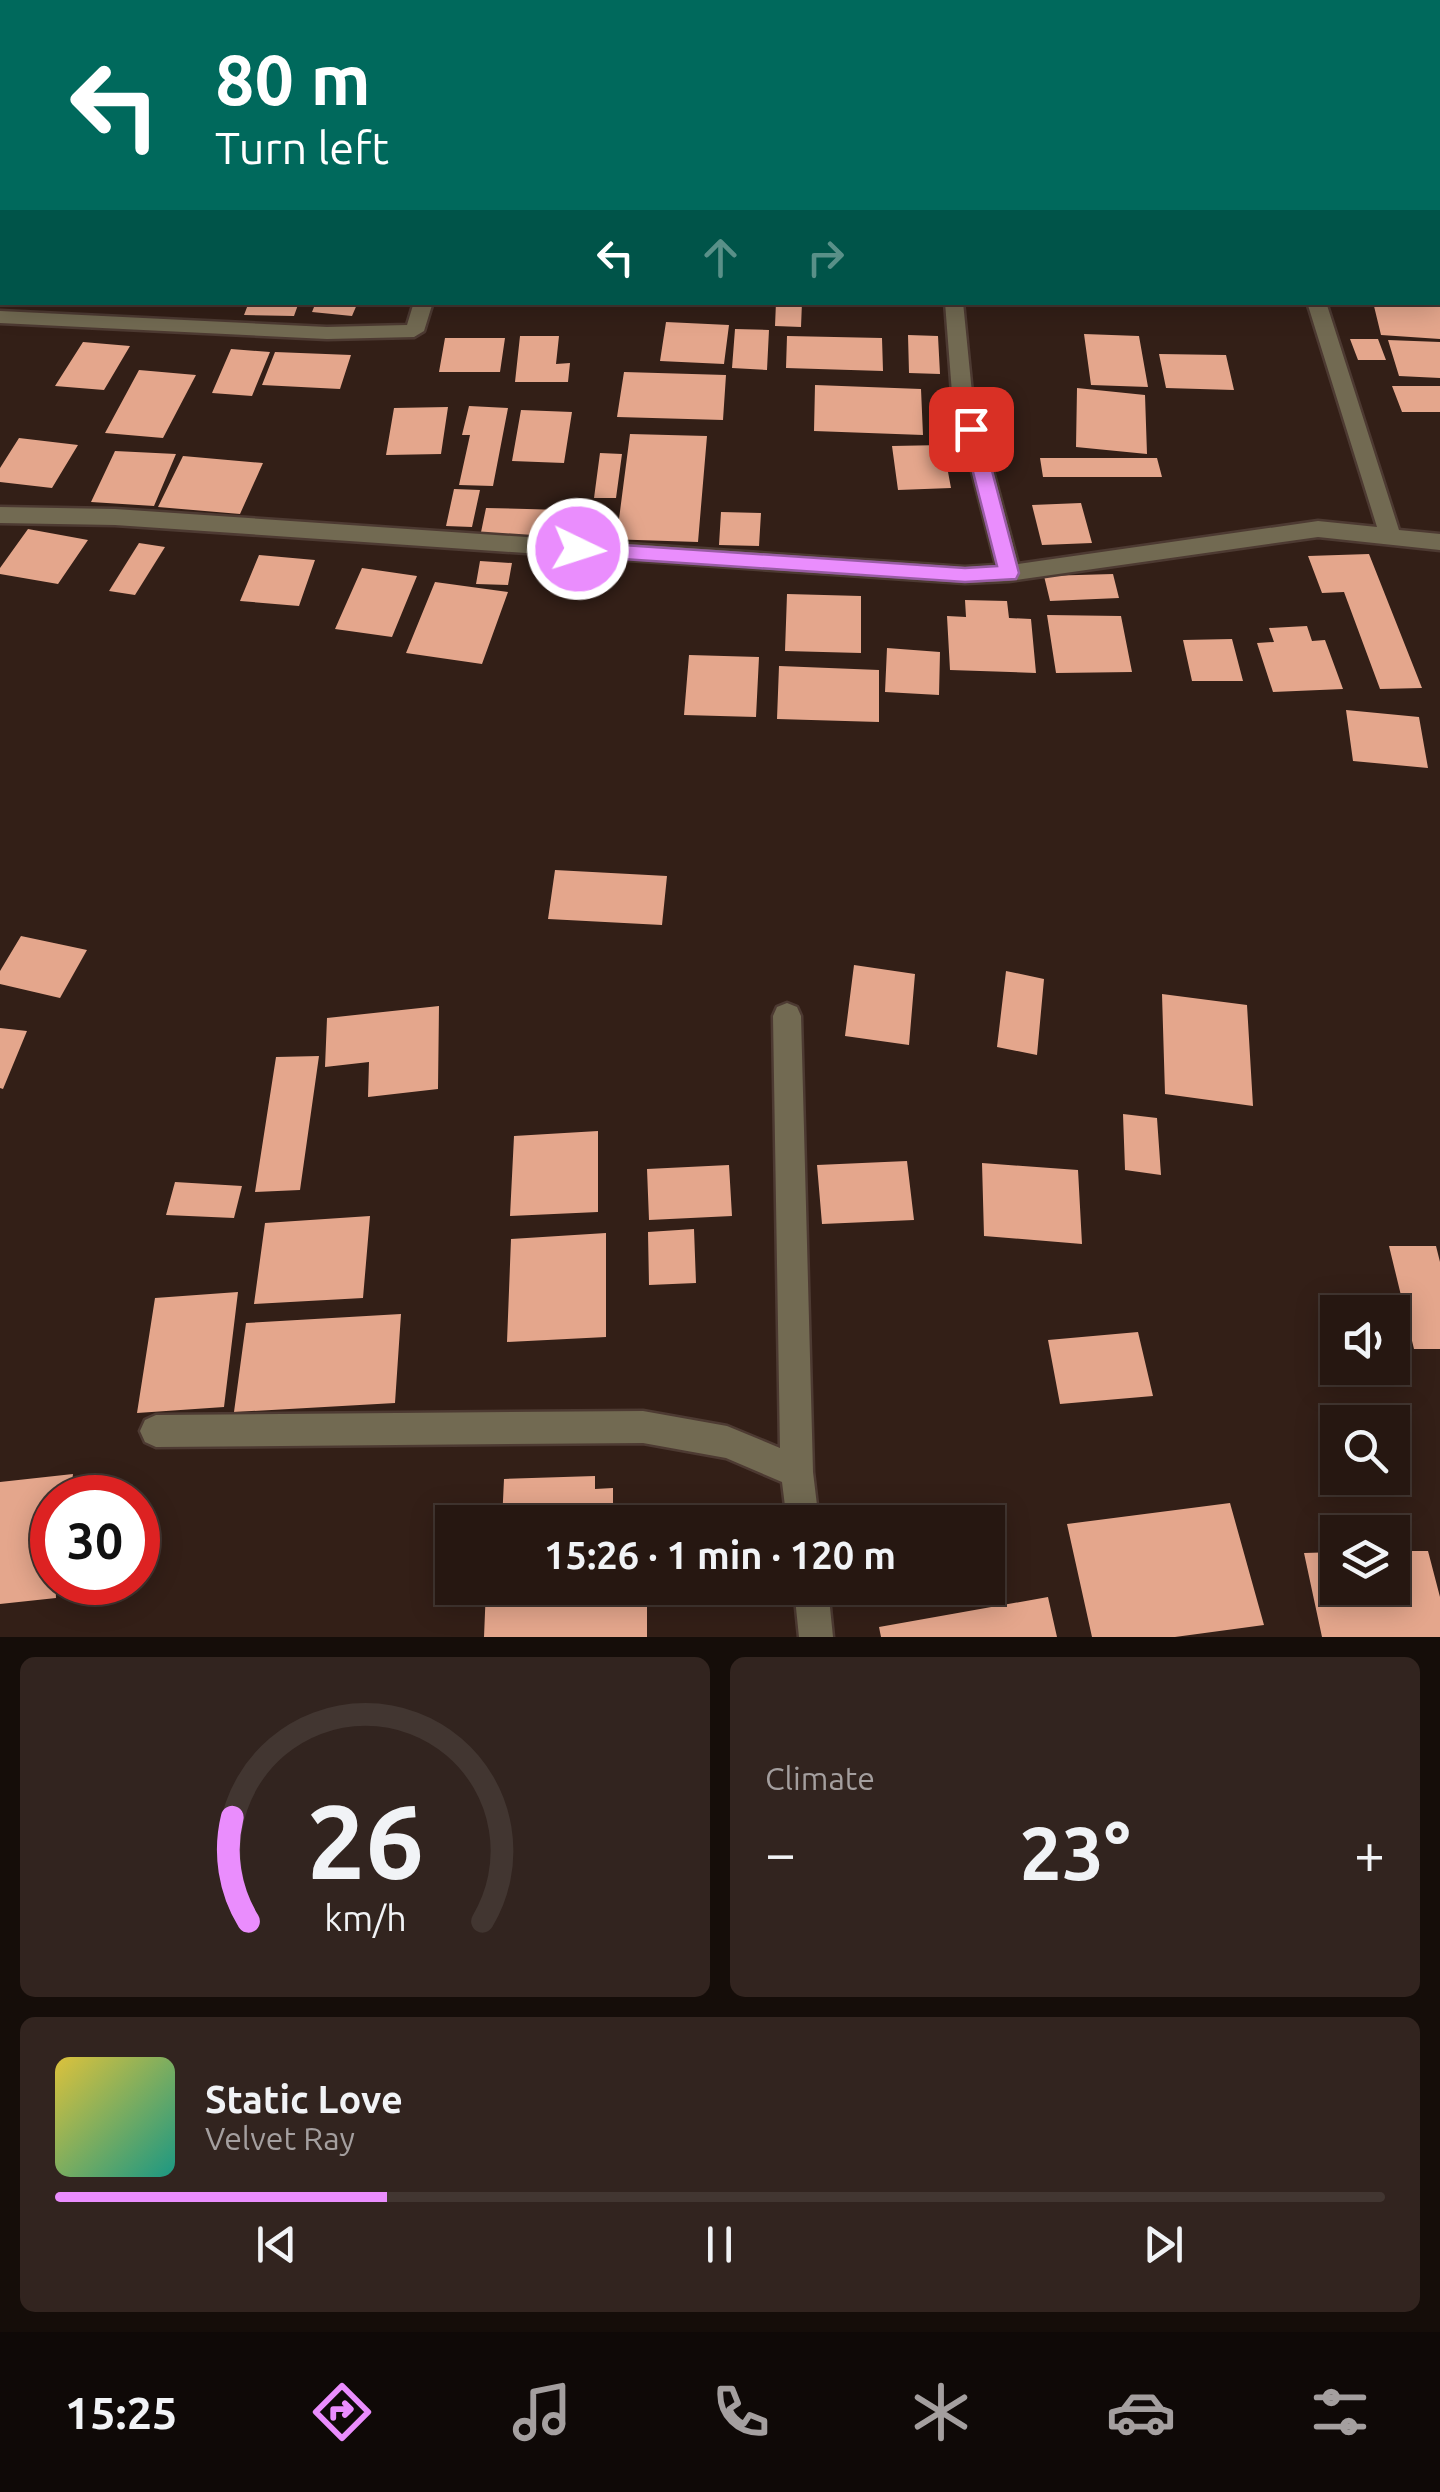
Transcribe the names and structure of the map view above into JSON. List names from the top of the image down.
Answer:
{
  "page": {
    "turn": ["80 m", "Turn left"],
    "limit": "30",
    "trip": "15:26 · 1 min · 120 m",
    "tile": "Climate",
    "heat": ["−", "23°", "+"],
    "song": ["Static Love", "Velvet Ray"],
    "tabs": "15:25",
    "gauge": ["26", "km/h"]
  }
}
